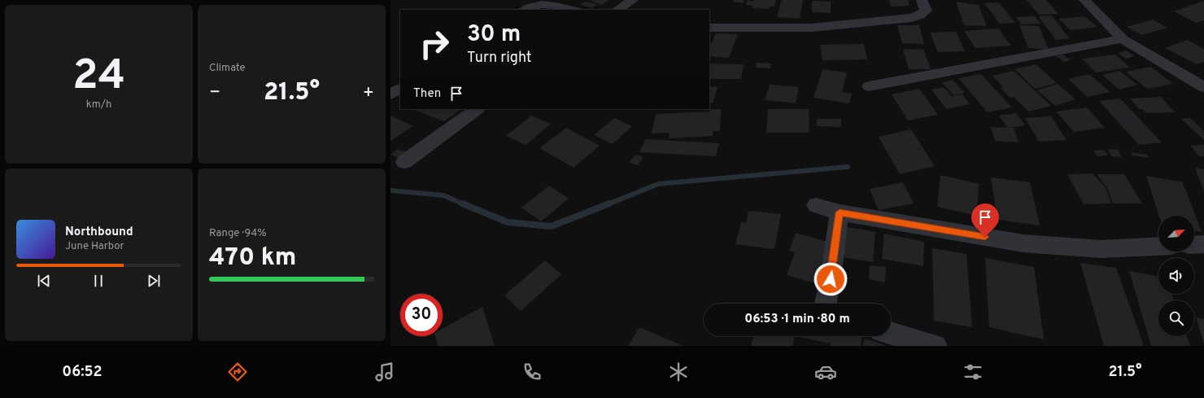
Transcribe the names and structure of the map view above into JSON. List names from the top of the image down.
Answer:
{
  "north": "top right",
  "page": {
    "tile": [
      ["24", "km/h"],
      "Climate",
      ["Range · 94%", "470 km"]
    ],
    "turn": ["30 m", "Turn right"],
    "then": "Then",
    "heat": ["−", "21.5°", "+"],
    "song": ["Northbound", "June Harbor"],
    "limit": "30",
    "trip": "06:53 · 1 min · 80 m",
    "tabs": ["06:52", "21.5°"]
  }
}
